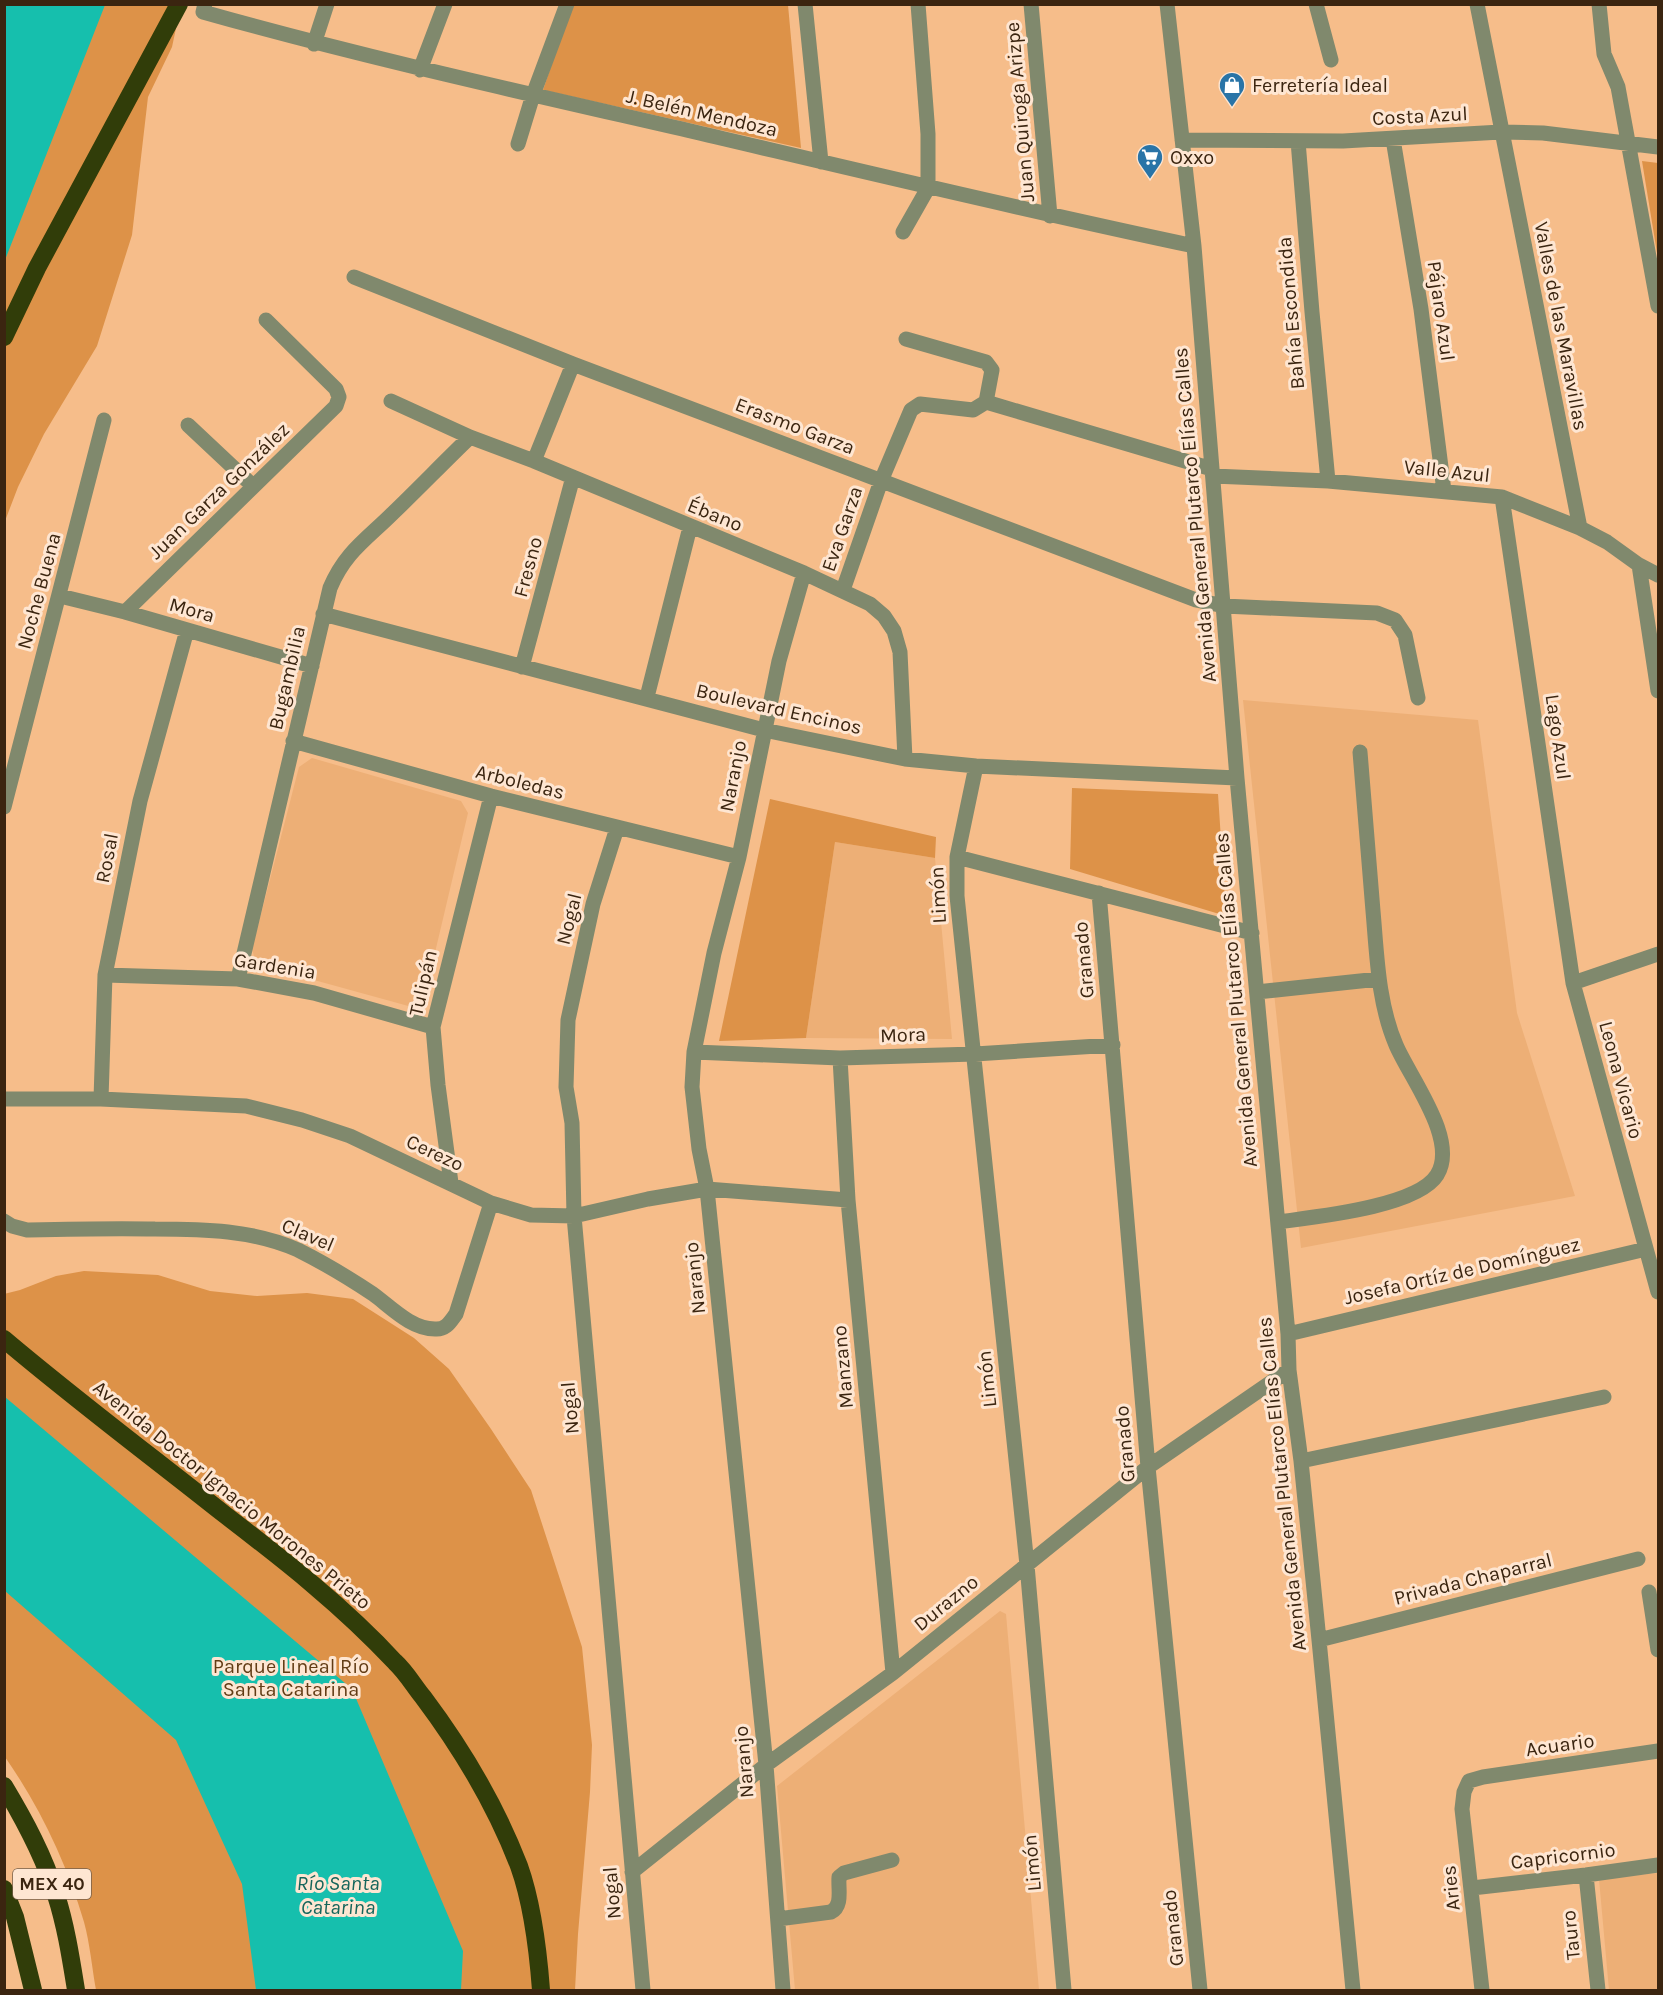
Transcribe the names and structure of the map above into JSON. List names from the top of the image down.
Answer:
{
  "streets": {
    "highway": ["Avenida Doctor Ignacio Morones Prieto", "MEX 40"],
    "street": [
      "Juan Quiroga Arizpe",
      "J. Belén Mendoza",
      "Costa Azul",
      "Pájaro Azul",
      "Bahía Escondida",
      "Valles de las Maravillas",
      "Erasmo Garza",
      "Valle Azul",
      "Juan Garza González",
      "Ébano",
      "Avenida General Plutarco Elías Calles",
      "Eva Garza",
      "Fresno",
      "Noche Buena",
      "Mora",
      "Bugambilia",
      "Boulevard Encinos",
      "Lago Azul",
      "Naranjo",
      "Arboledas",
      "Rosal",
      "Limón",
      "Nogal",
      "Granado",
      "Gardenia",
      "Tulipán",
      "Leona Vicario",
      "Cerezo",
      "Clavel",
      "Josefa Ortíz de Domínguez",
      "Manzano",
      "Privada Chaparral",
      "Durazno",
      "Acuario",
      "Capricornio",
      "Aries",
      "Tauro"
    ]
  },
  "crossings": [
    ["Juan Quiroga Arizpe", "J. Belén Mendoza"],
    ["J. Belén Mendoza", "Avenida General Plutarco Elías Calles"],
    ["Costa Azul", "Pájaro Azul"],
    ["Costa Azul", "Bahía Escondida"],
    ["Costa Azul", "Valles de las Maravillas"],
    ["Costa Azul", "Avenida General Plutarco Elías Calles"],
    ["Pájaro Azul", "Valle Azul"],
    ["Bahía Escondida", "Valle Azul"],
    ["Valles de las Maravillas", "Valle Azul"],
    ["Erasmo Garza", "Avenida General Plutarco Elías Calles"],
    ["Erasmo Garza", "Eva Garza"],
    ["Valle Azul", "Avenida General Plutarco Elías Calles"],
    ["Valle Azul", "Eva Garza"],
    ["Valle Azul", "Lago Azul"],
    ["Juan Garza González", "Mora"],
    ["Ébano", "Eva Garza"],
    ["Ébano", "Fresno"],
    ["Ébano", "Bugambilia"],
    ["Ébano", "Boulevard Encinos"],
    ["Ébano", "Naranjo"],
    ["Avenida General Plutarco Elías Calles", "Boulevard Encinos"],
    ["Avenida General Plutarco Elías Calles", "Josefa Ortíz de Domínguez"],
    ["Avenida General Plutarco Elías Calles", "Privada Chaparral"],
    ["Avenida General Plutarco Elías Calles", "Durazno"],
    ["Fresno", "Boulevard Encinos"],
    ["Noche Buena", "Mora"],
    ["Mora", "Bugambilia"],
    ["Mora", "Naranjo"],
    ["Mora", "Rosal"],
    ["Mora", "Limón"],
    ["Mora", "Granado"],
    ["Mora", "Manzano"],
    ["Bugambilia", "Boulevard Encinos"],
    ["Bugambilia", "Arboledas"],
    ["Bugambilia", "Gardenia"],
    ["Boulevard Encinos", "Naranjo"],
    ["Boulevard Encinos", "Limón"],
    ["Lago Azul", "Leona Vicario"],
    ["Naranjo", "Arboledas"],
    ["Naranjo", "Cerezo"],
    ["Naranjo", "Durazno"],
    ["Arboledas", "Nogal"],
    ["Arboledas", "Tulipán"],
    ["Rosal", "Gardenia"],
    ["Rosal", "Cerezo"],
    ["Limón", "Durazno"],
    ["Nogal", "Cerezo"],
    ["Nogal", "Durazno"],
    ["Granado", "Durazno"],
    ["Gardenia", "Tulipán"],
    ["Tulipán", "Cerezo"],
    ["Leona Vicario", "Josefa Ortíz de Domínguez"],
    ["Cerezo", "Clavel"],
    ["Cerezo", "Manzano"],
    ["Manzano", "Durazno"],
    ["Acuario", "Aries"],
    ["Capricornio", "Aries"],
    ["Capricornio", "Tauro"]
  ],
  "water": ["Río Santa Catarina"],
  "parks": ["Parque Lineal Río Santa Catarina"],
  "places": {
    "shop": ["Ferretería Ideal"],
    "supermarket": ["Oxxo"]
  }
}
